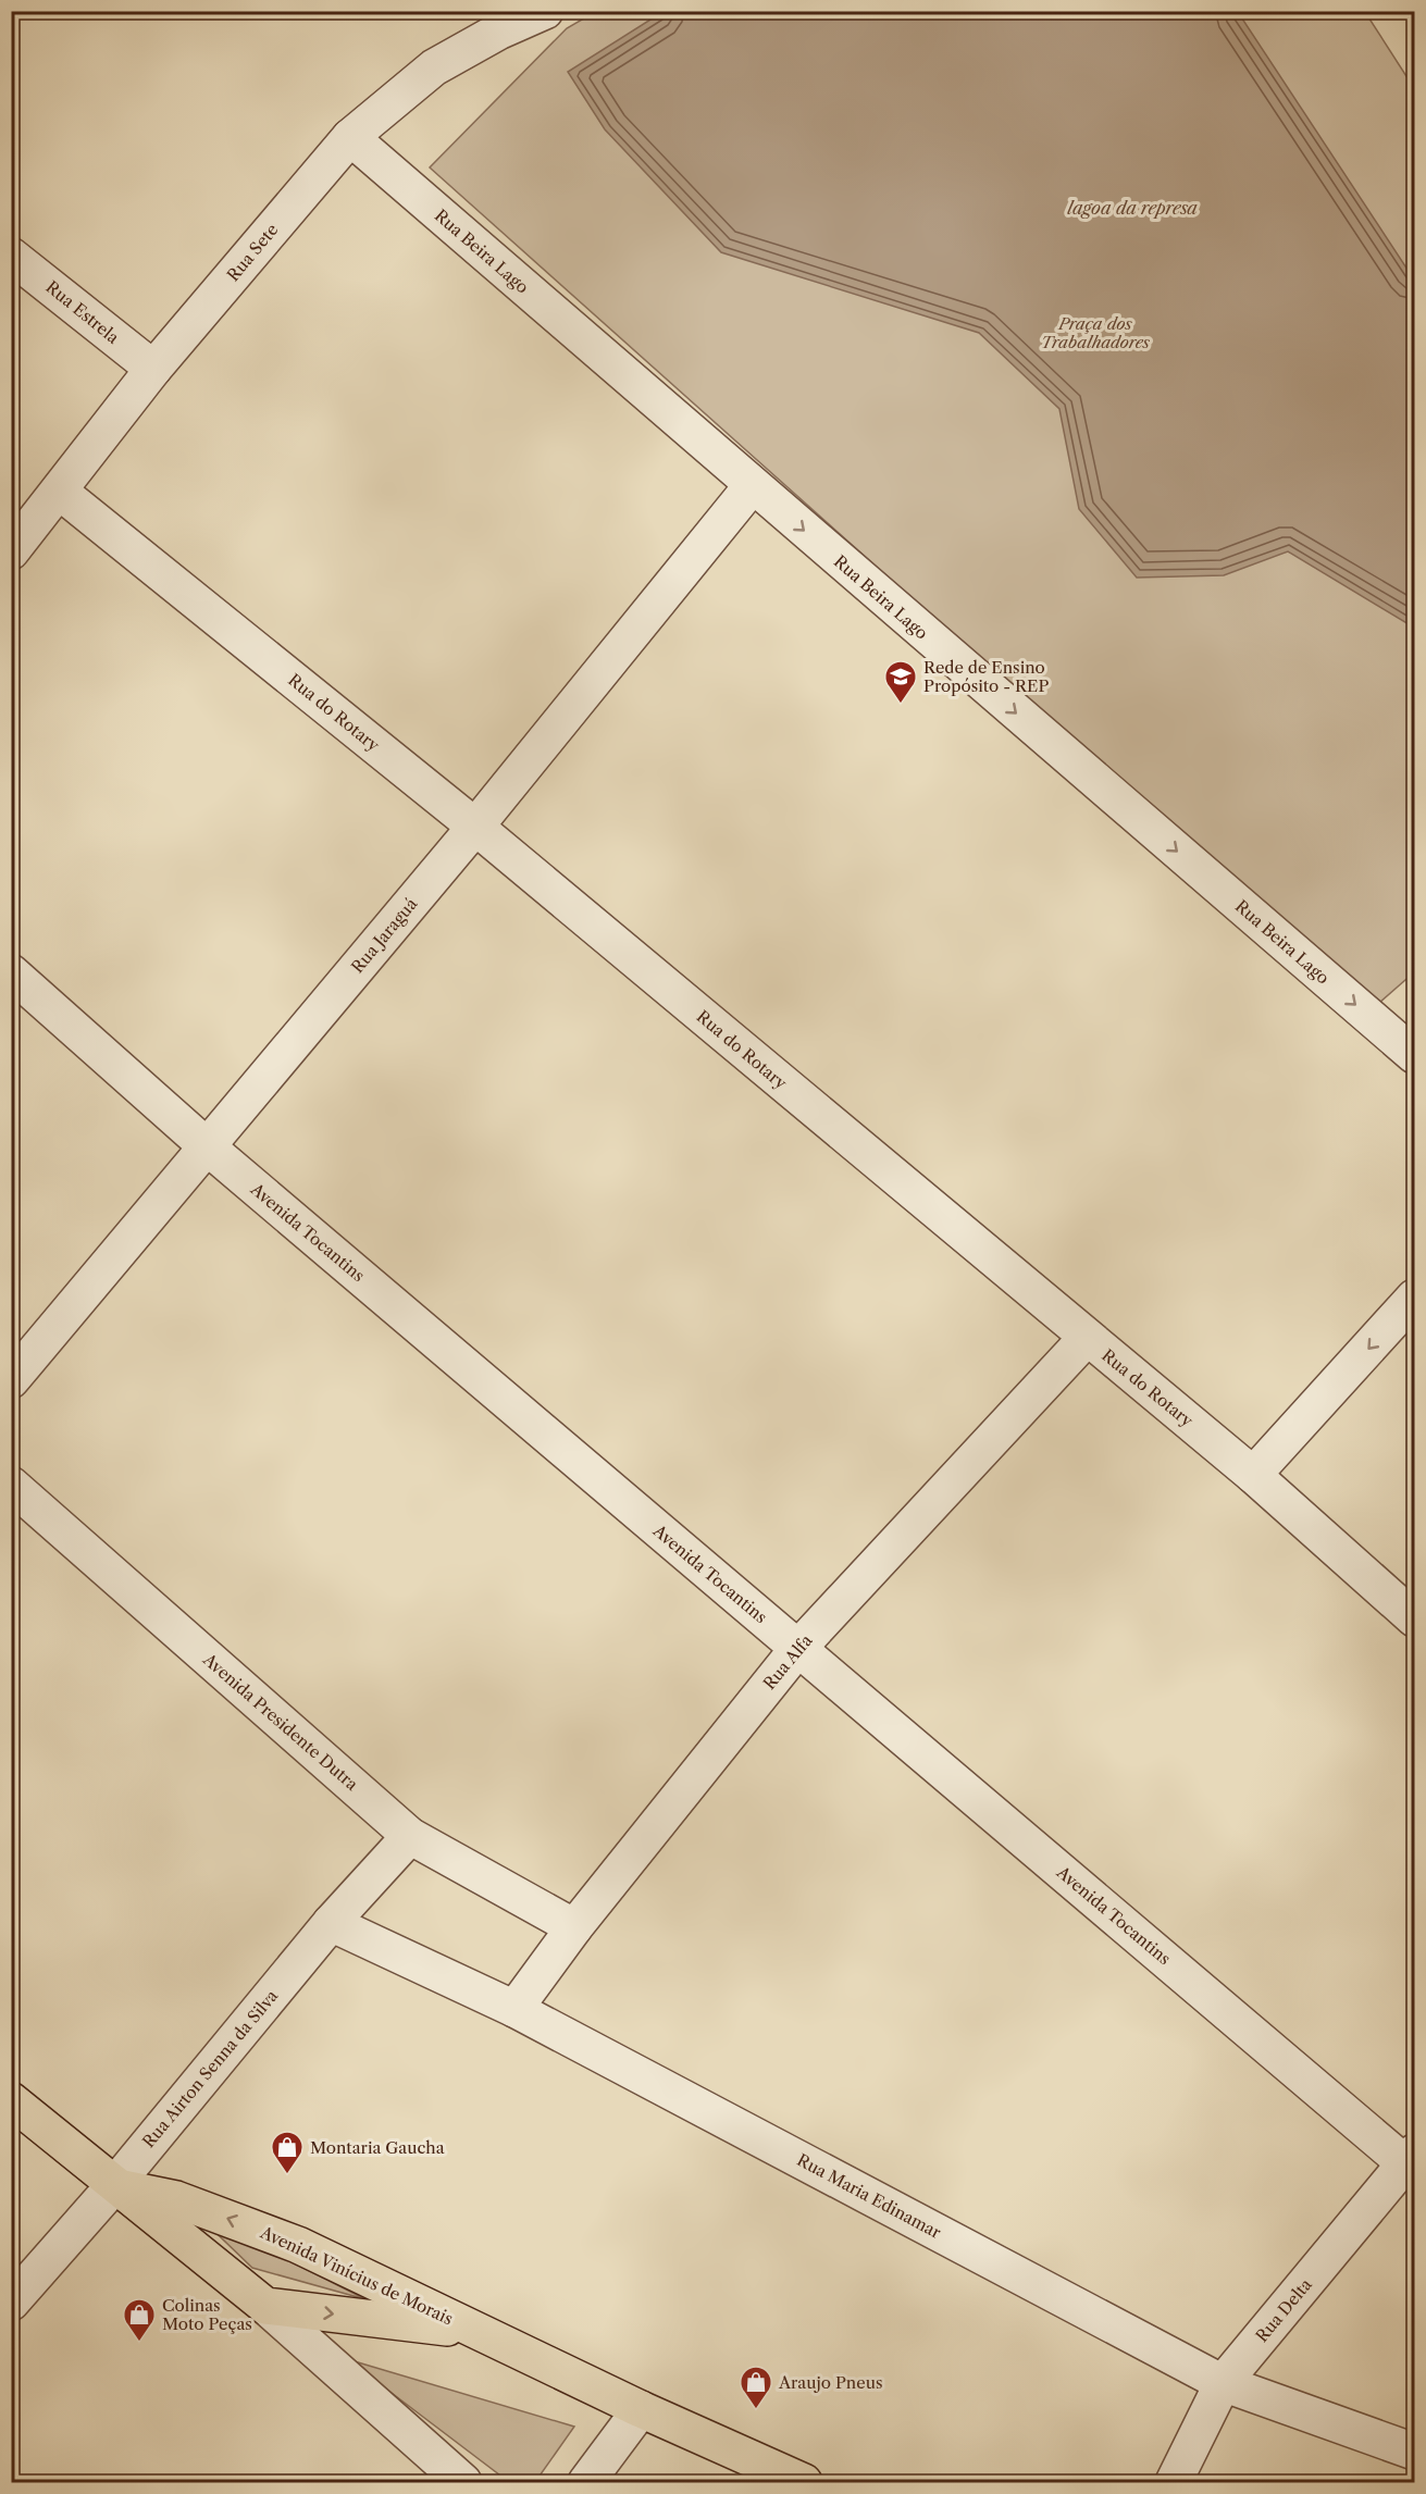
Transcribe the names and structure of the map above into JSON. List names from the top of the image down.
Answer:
{
  "streets": {
    "main road": ["Avenida Vinícius de Morais"],
    "street": [
      "Rua Beira Lago",
      "Rua Sete",
      "Rua Estrela",
      "Rua do Rotary",
      "Rua Jaraguá",
      "Avenida Tocantins",
      "Rua Alfa",
      "Avenida Presidente Dutra",
      "Rua Airton Senna da Silva",
      "Rua Maria Edinamar",
      "Rua Delta"
    ]
  },
  "crossings": [
    ["Rua Beira Lago", "Rua Sete"],
    ["Rua Beira Lago", "Rua Jaraguá"],
    ["Rua Sete", "Rua Estrela"],
    ["Rua Sete", "Rua do Rotary"],
    ["Rua do Rotary", "Rua Jaraguá"],
    ["Rua do Rotary", "Rua Alfa"],
    ["Rua Jaraguá", "Avenida Tocantins"],
    ["Avenida Tocantins", "Rua Alfa"],
    ["Avenida Tocantins", "Rua Delta"],
    ["Rua Alfa", "Avenida Presidente Dutra"],
    ["Rua Alfa", "Rua Maria Edinamar"],
    ["Avenida Presidente Dutra", "Rua Airton Senna da Silva"],
    ["Rua Airton Senna da Silva", "Rua Maria Edinamar"],
    ["Rua Airton Senna da Silva", "Avenida Vinícius de Morais"],
    ["Rua Maria Edinamar", "Rua Delta"]
  ],
  "one_way": ["Rua Beira Lago"],
  "water": ["lagoa da represa"],
  "parks": ["Praça dos Trabalhadores"],
  "places": {
    "school or university": ["Rede de Ensino Propósito - REP"],
    "shop": ["Montaria Gaucha", "Colinas Moto Peças", "Araujo Pneus"]
  }
}
